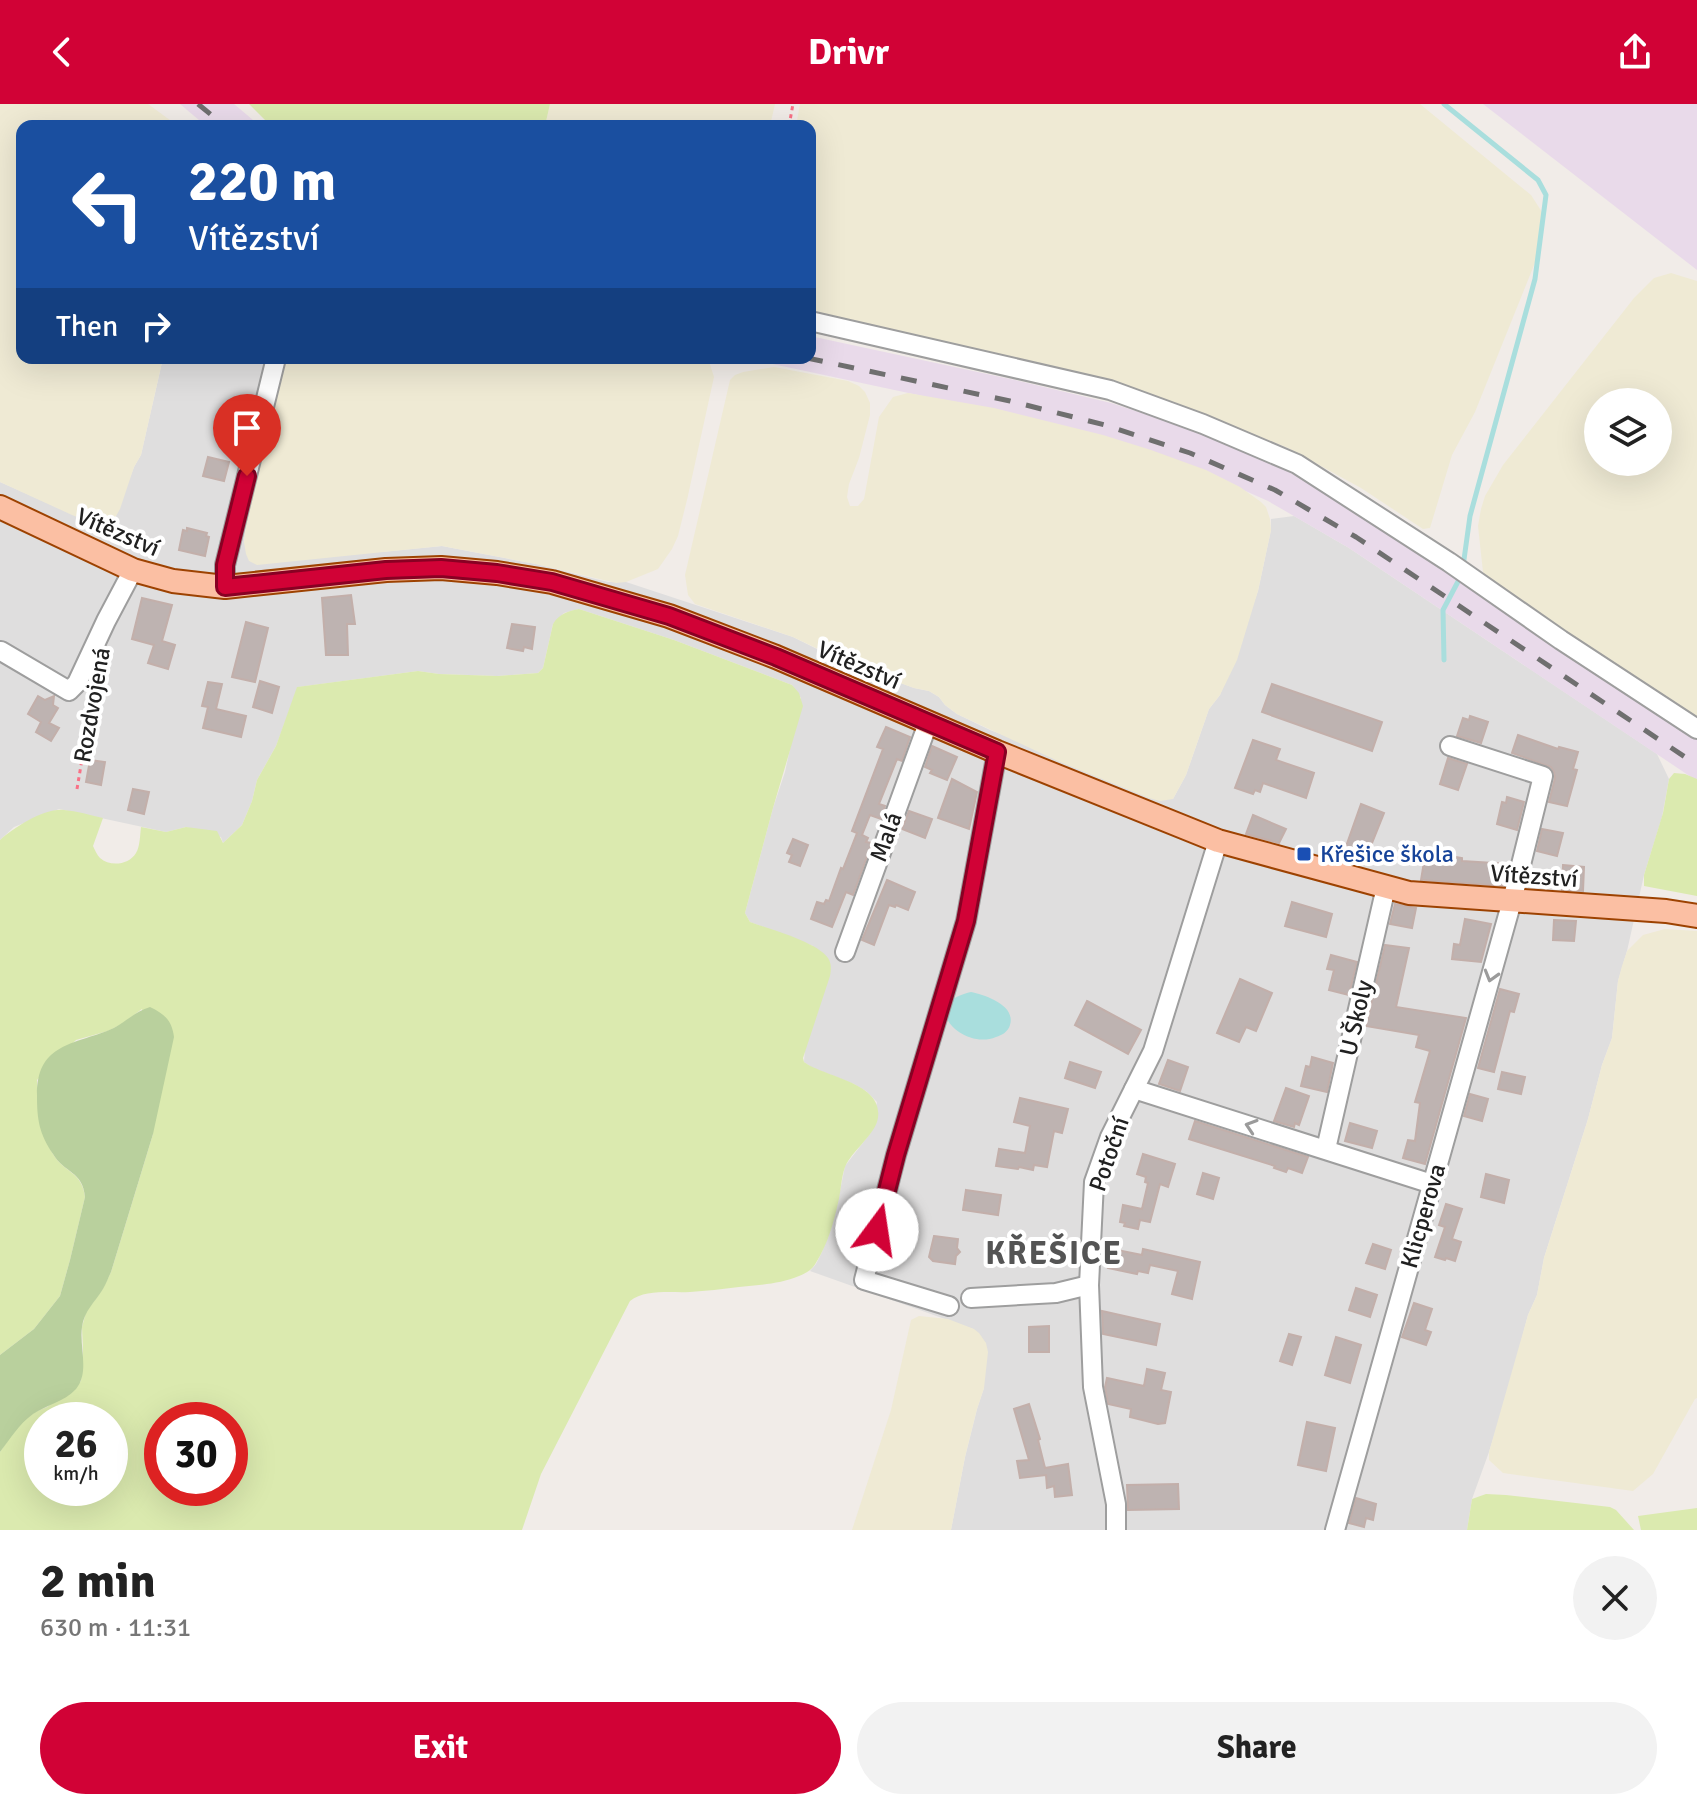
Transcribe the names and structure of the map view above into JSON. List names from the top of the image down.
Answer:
{
  "streets": {
    "main road": ["Vítězství"],
    "street": [
      "Rozdvojená",
      "Malá",
      "U Školy",
      "Potoční",
      "Klicperova"
    ]
  },
  "crossings": [
    ["Vítězství", "Rozdvojená"],
    ["Vítězství", "Malá"],
    ["Vítězství", "U Školy"],
    ["Vítězství", "Potoční"],
    ["Vítězství", "Klicperova"]
  ],
  "districts": ["KŘEŠICE"],
  "places": {
    "transit": ["Křešice škola"]
  },
  "page": {
    "header": "Drivr",
    "turn": ["220 m", "Vítězství"],
    "then": "Then",
    "speed": "26 km/h",
    "limit": "30",
    "heading": ["2 min", "630 m · 11:31"],
    "buttons": ["Exit", "Share"]
  }
}
